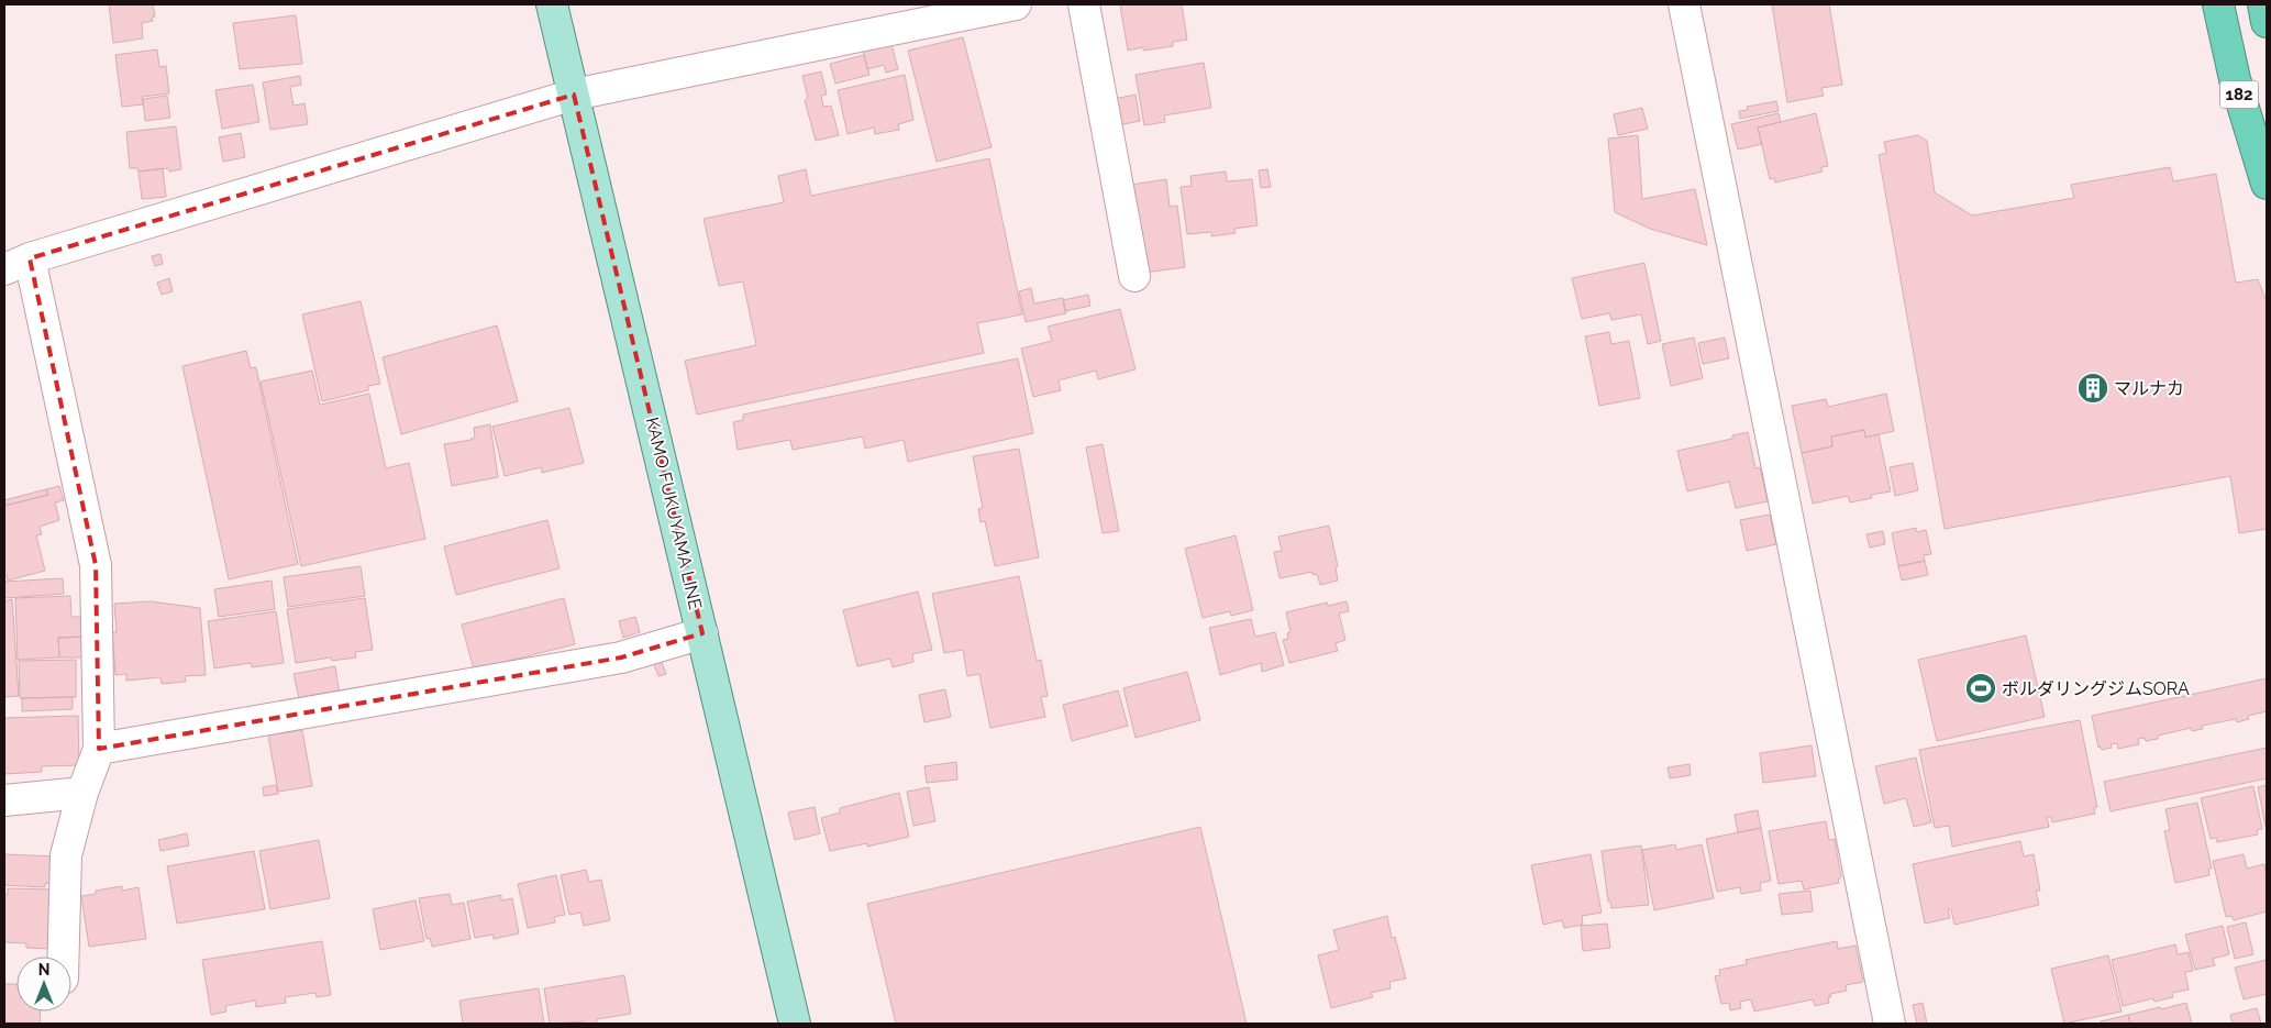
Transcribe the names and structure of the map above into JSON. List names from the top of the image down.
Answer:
{
  "streets": {
    "highway": ["182"],
    "main road": ["KAMO FUKUYAMA LINE"]
  },
  "places": {
    "building": ["マルナカ"],
    "sports": ["ボルダリングジムSORA"]
  },
  "north": "top"
}
